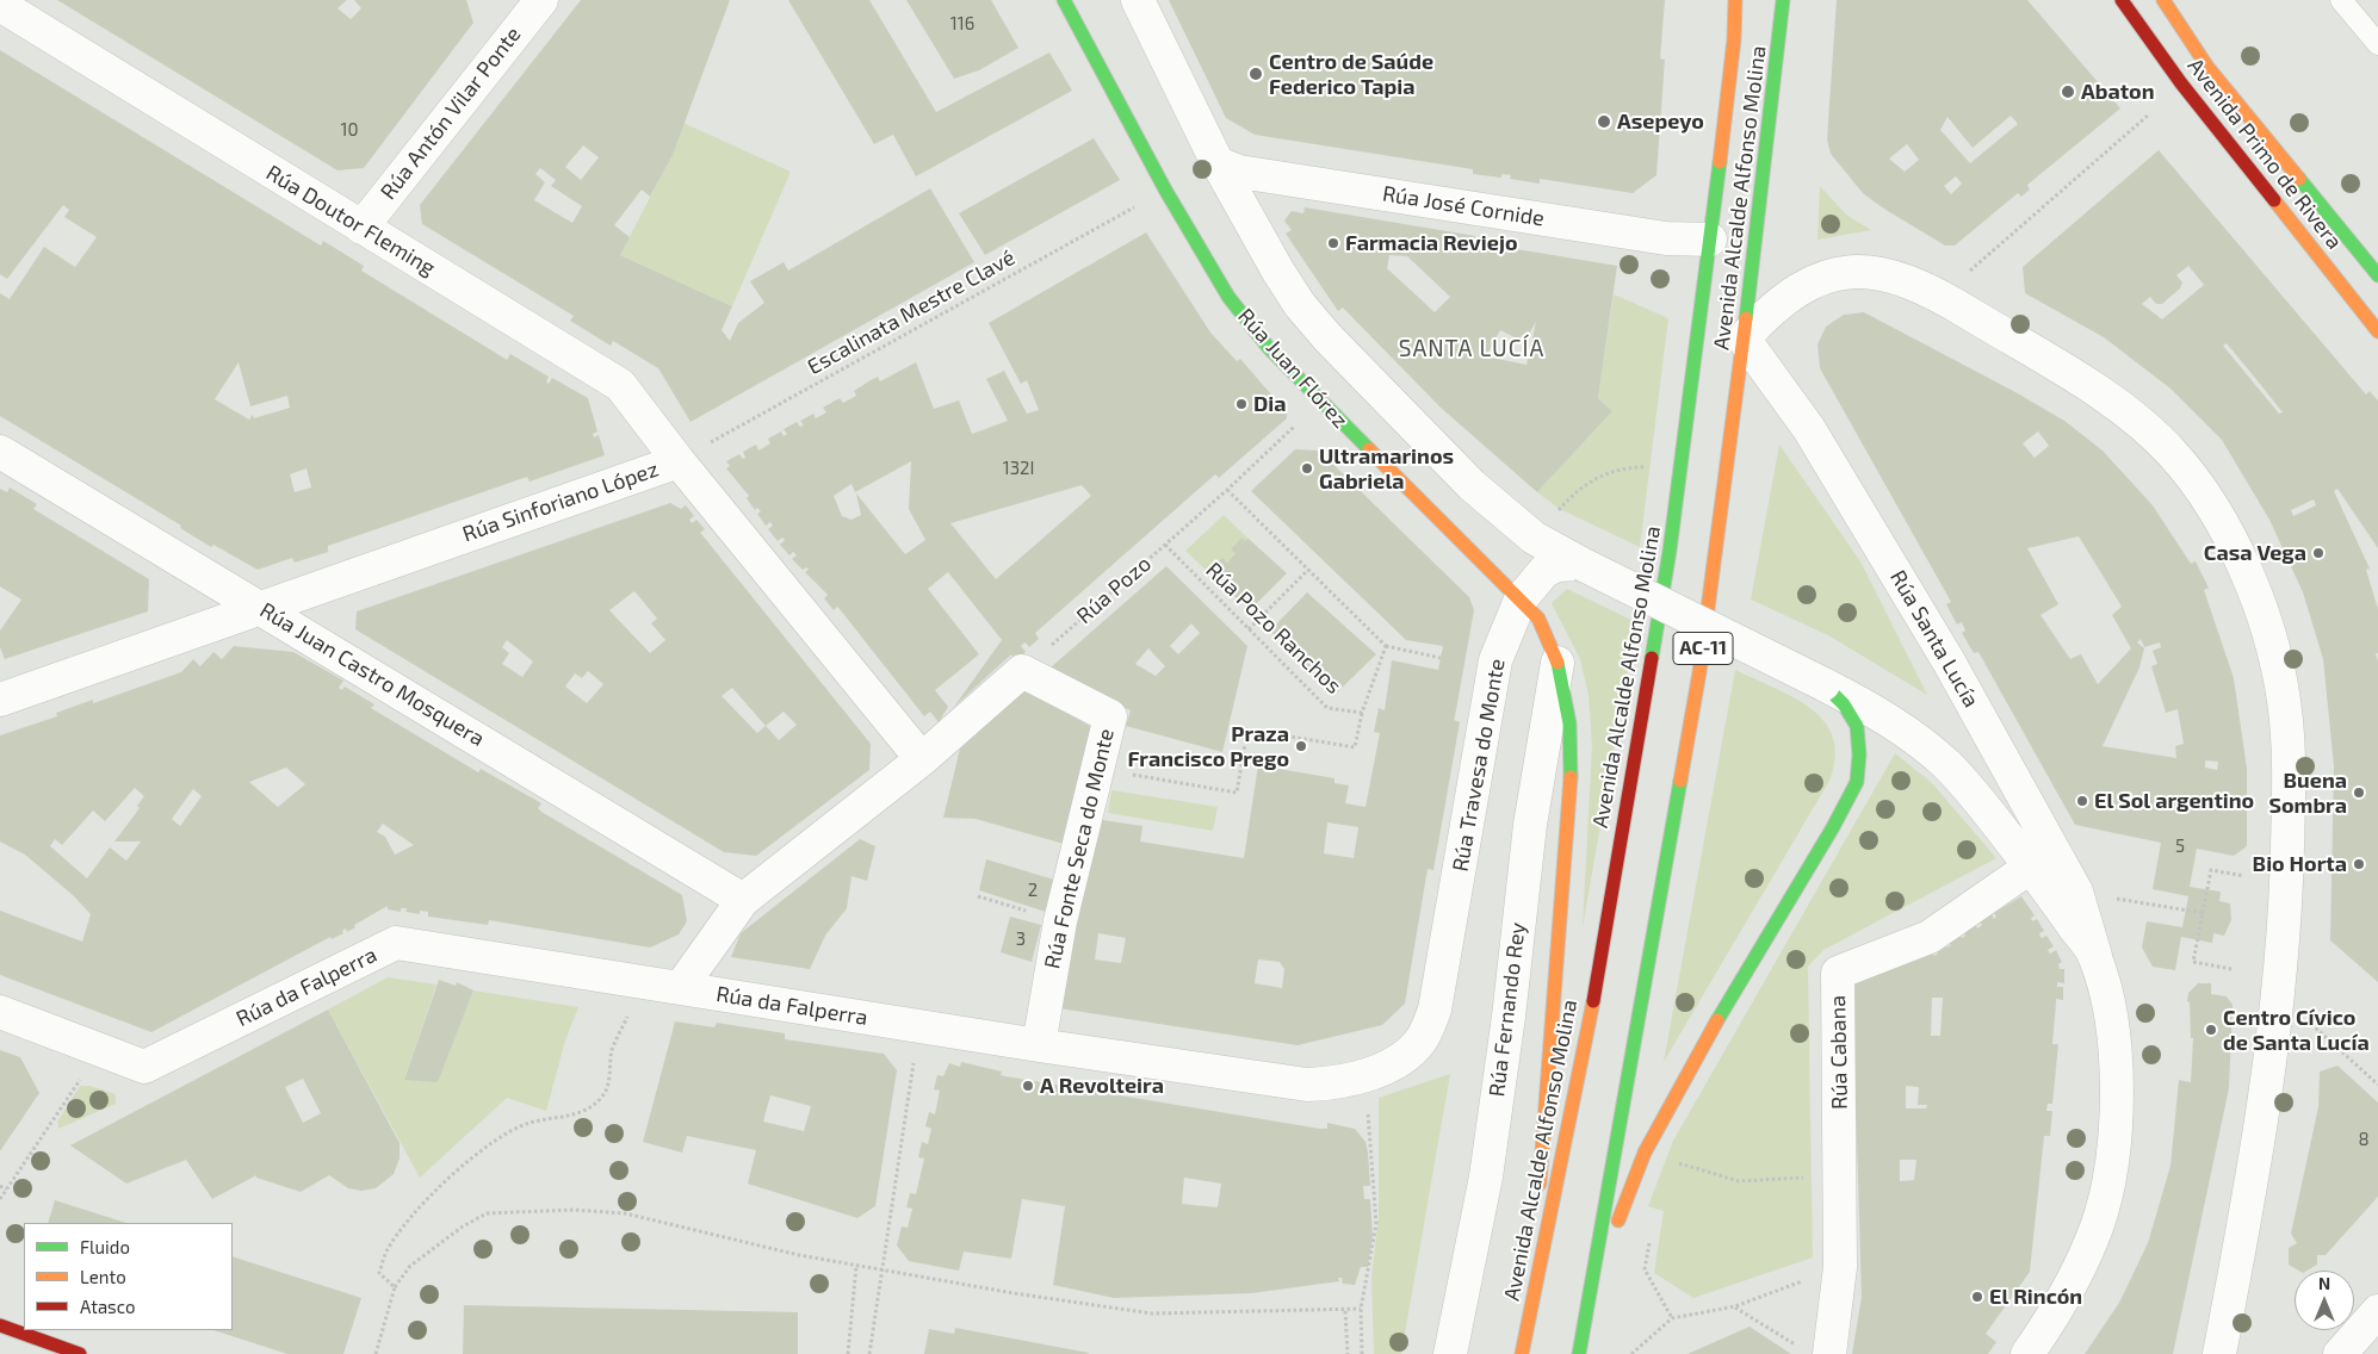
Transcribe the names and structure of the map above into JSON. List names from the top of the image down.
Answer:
{
  "streets": {
    "main road": [
      "Avenida Primo de Rivera",
      "Avenida Alcalde Alfonso Molina",
      "Rúa Juan Flórez",
      "AC-11"
    ],
    "street": [
      "Rúa Antón Vilar Ponte",
      "Rúa José Cornide",
      "Rúa Doutor Fleming",
      "Rúa Sinforiano López",
      "Rúa Santa Lucía",
      "Rúa Juan Castro Mosquera",
      "Rúa Travesa do Monte",
      "Rúa Fonte Seca do Monte",
      "Rúa da Falperra",
      "Rúa Fernando Rey",
      "Rúa Cabana"
    ],
    "path": ["Escalinata Mestre Clavé", "Rúa Pozo", "Rúa Pozo Ranchos"]
  },
  "crossings": [
    ["Rúa Antón Vilar Ponte", "Rúa Doutor Fleming"],
    ["Avenida Alcalde Alfonso Molina", "Rúa José Cornide"],
    ["Avenida Alcalde Alfonso Molina", "Rúa Juan Flórez"],
    ["Avenida Alcalde Alfonso Molina", "Rúa Santa Lucía"],
    ["Rúa Doutor Fleming", "Rúa Sinforiano López"],
    ["Rúa Juan Flórez", "Rúa Travesa do Monte"],
    ["Rúa Juan Flórez", "Rúa Fernando Rey"],
    ["Rúa Sinforiano López", "Rúa Juan Castro Mosquera"],
    ["Rúa Pozo", "Rúa Pozo Ranchos"],
    ["Rúa Pozo", "Rúa Fonte Seca do Monte"],
    ["Rúa Travesa do Monte", "Rúa da Falperra"],
    ["Rúa Fonte Seca do Monte", "Rúa da Falperra"]
  ],
  "districts": ["SANTA LUCÍA"],
  "places": [
    "Centro de Saúde Federico Tapia",
    "Abaton",
    "Asepeyo",
    "Farmacia Reviejo",
    "Dia",
    "Ultramarinos Gabriela",
    "Casa Vega",
    "Praza Francisco Prego",
    "Buena Sombra",
    "El Sol argentino",
    "Bio Horta",
    "Centro Cívico de Santa Lucía",
    "A Revolteira",
    "El Rincón"
  ],
  "house_numbers": [
    "116",
    "10",
    "132I",
    "5",
    "2",
    "3",
    "8"
  ],
  "legend": ["Fluido", "Lento", "Atasco"],
  "north": "top"
}
